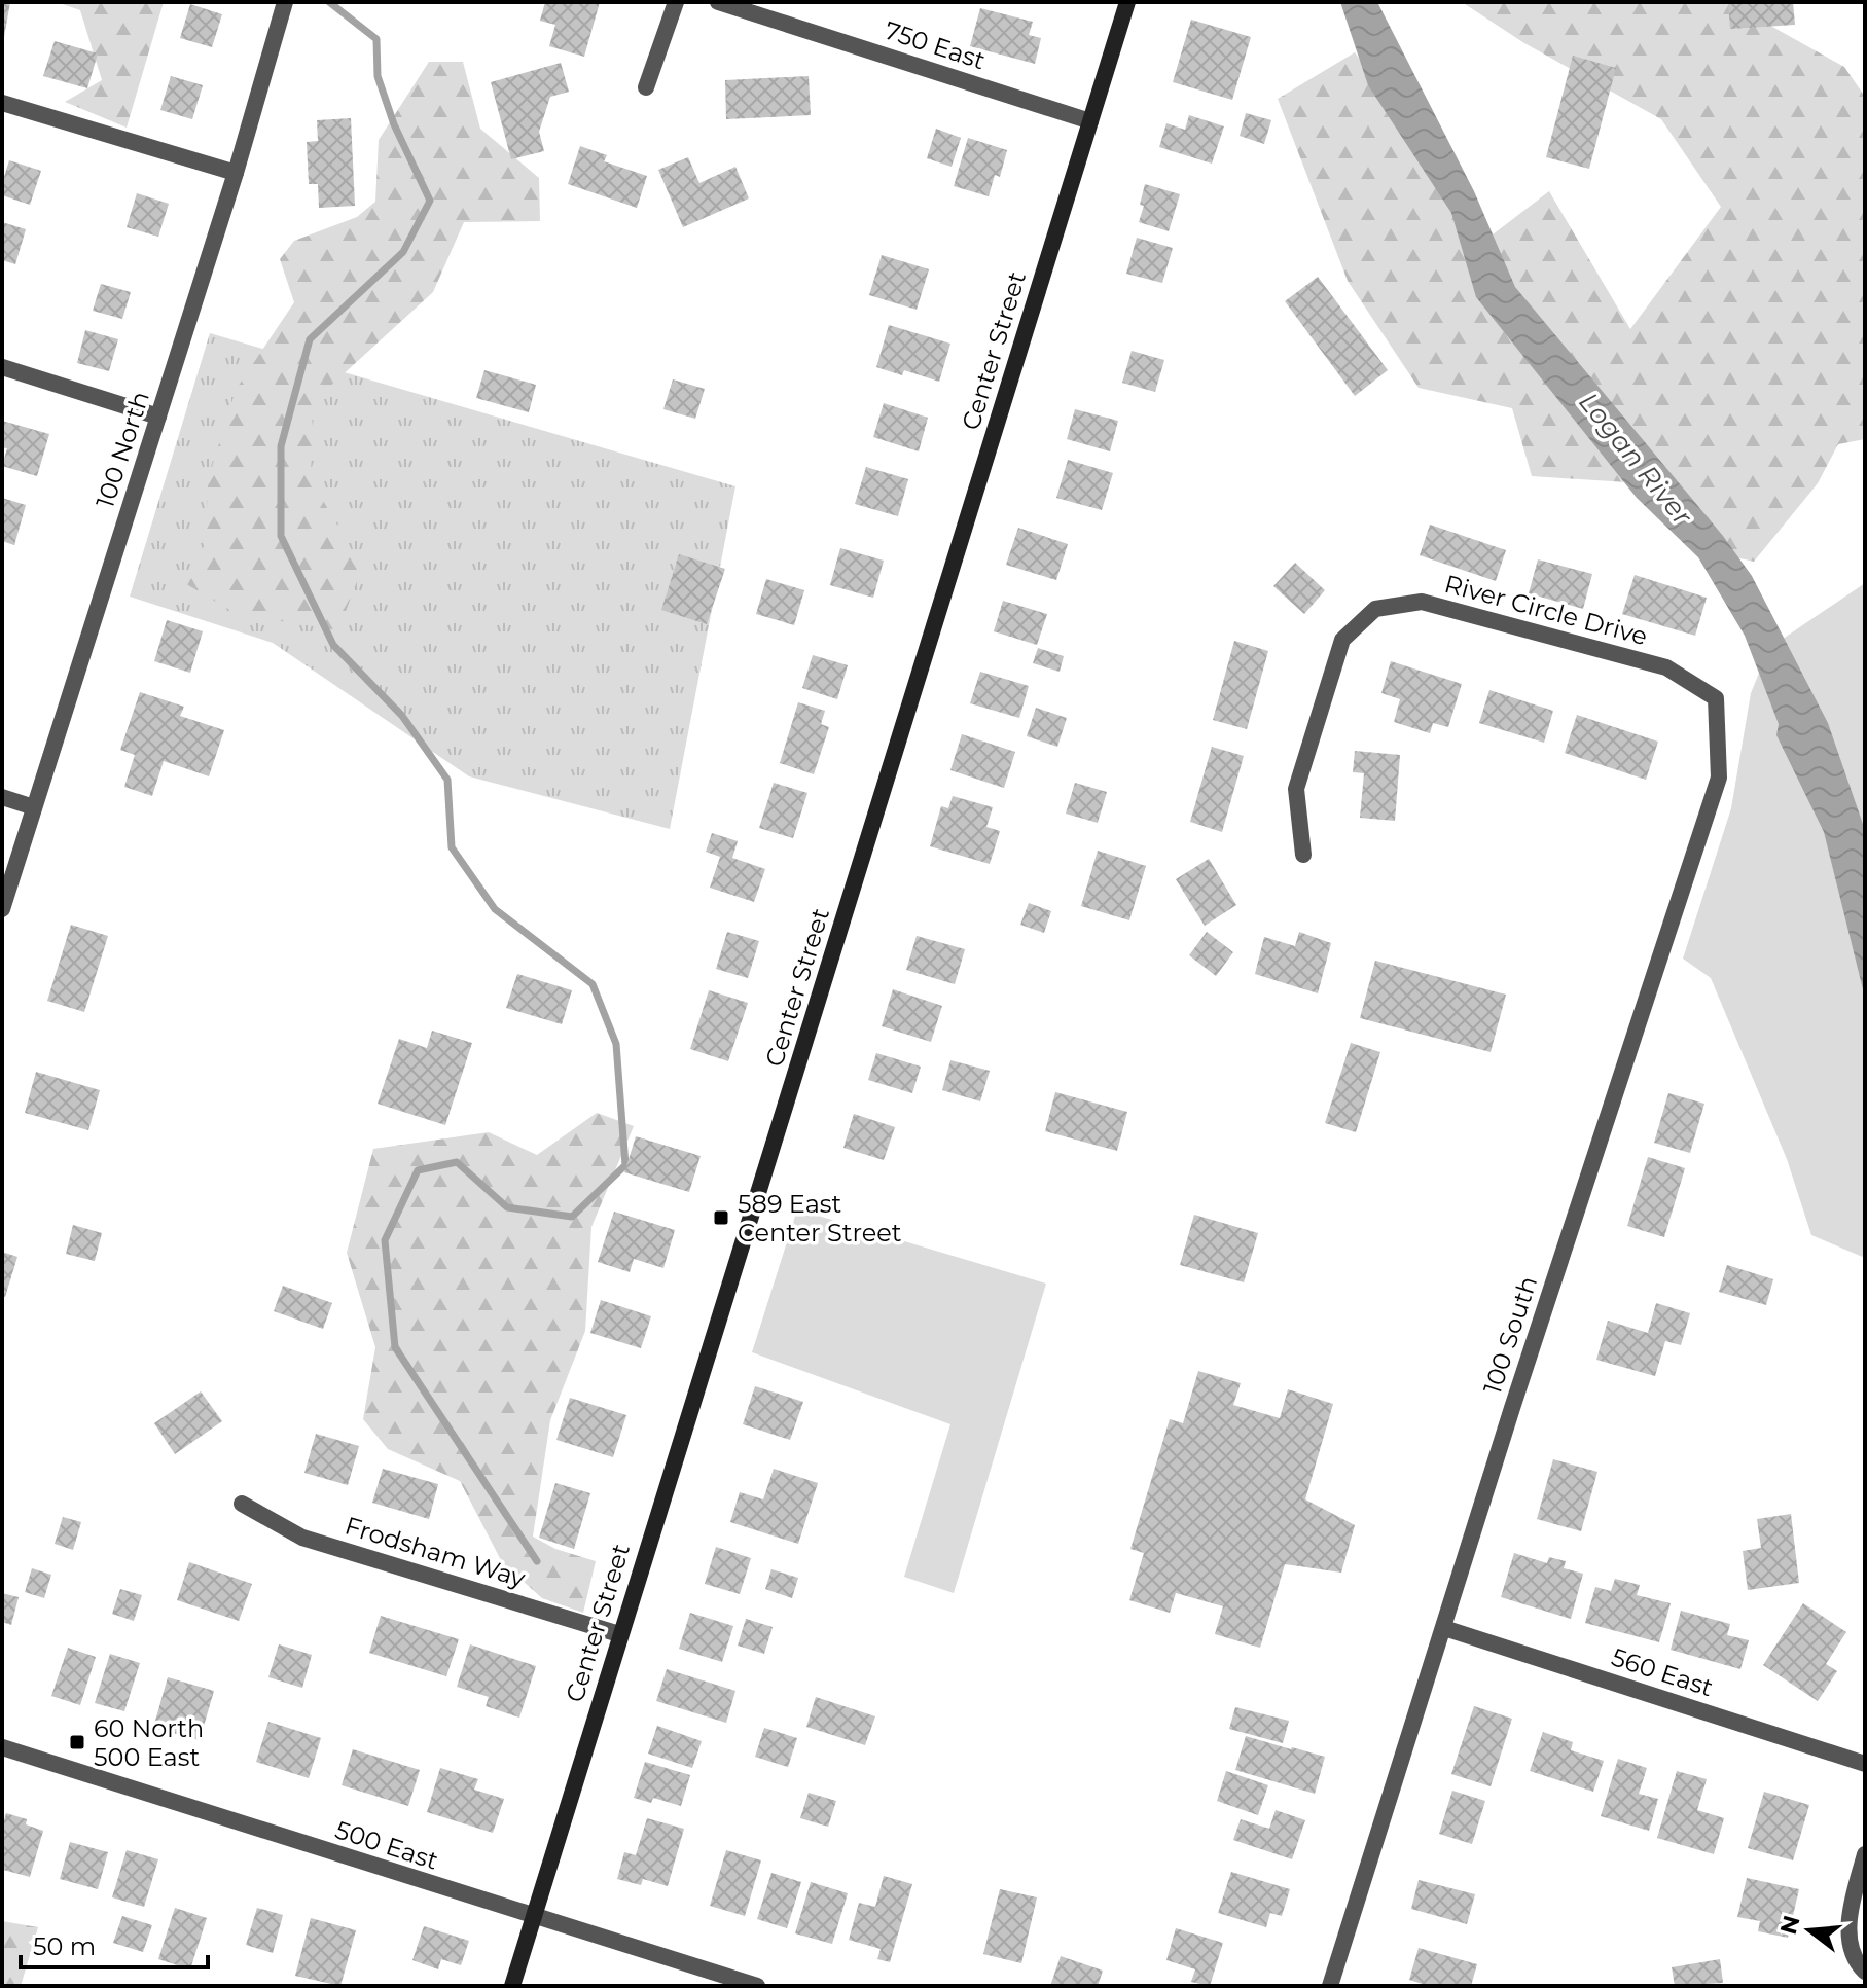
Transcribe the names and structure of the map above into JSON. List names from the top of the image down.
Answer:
{
  "streets": {
    "street": [
      "750 East",
      "Center Street",
      "100 North",
      "River Circle Drive",
      "100 South",
      "Frodsham Way",
      "560 East",
      "500 East"
    ]
  },
  "crossings": [
    ["750 East", "Center Street"],
    ["Center Street", "Frodsham Way"],
    ["Center Street", "500 East"],
    ["River Circle Drive", "100 South"],
    ["100 South", "560 East"]
  ],
  "water": ["Logan River"],
  "places": {
    "transit": ["589 East Center Street", "60 North 500 East"]
  },
  "scale_bar": "50 m",
  "north": "left"
}
